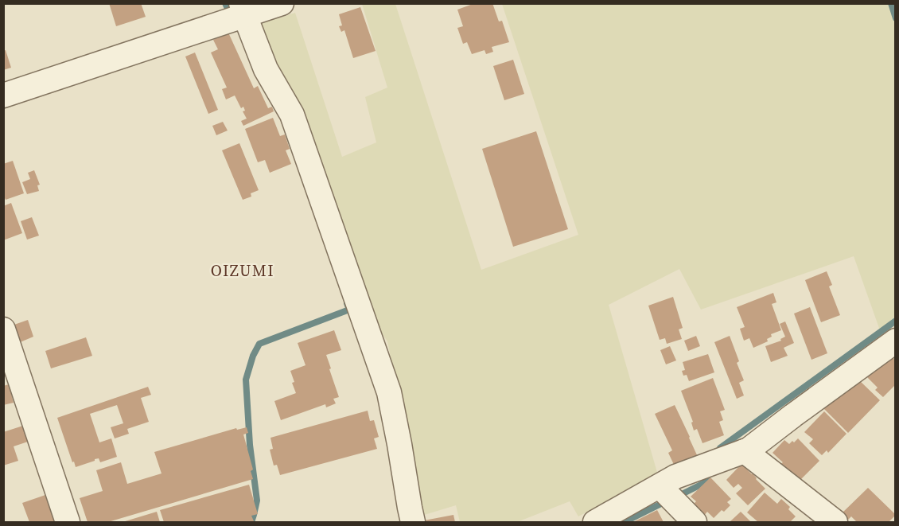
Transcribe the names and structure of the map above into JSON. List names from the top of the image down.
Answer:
{
  "districts": ["OIZUMI"]
}
